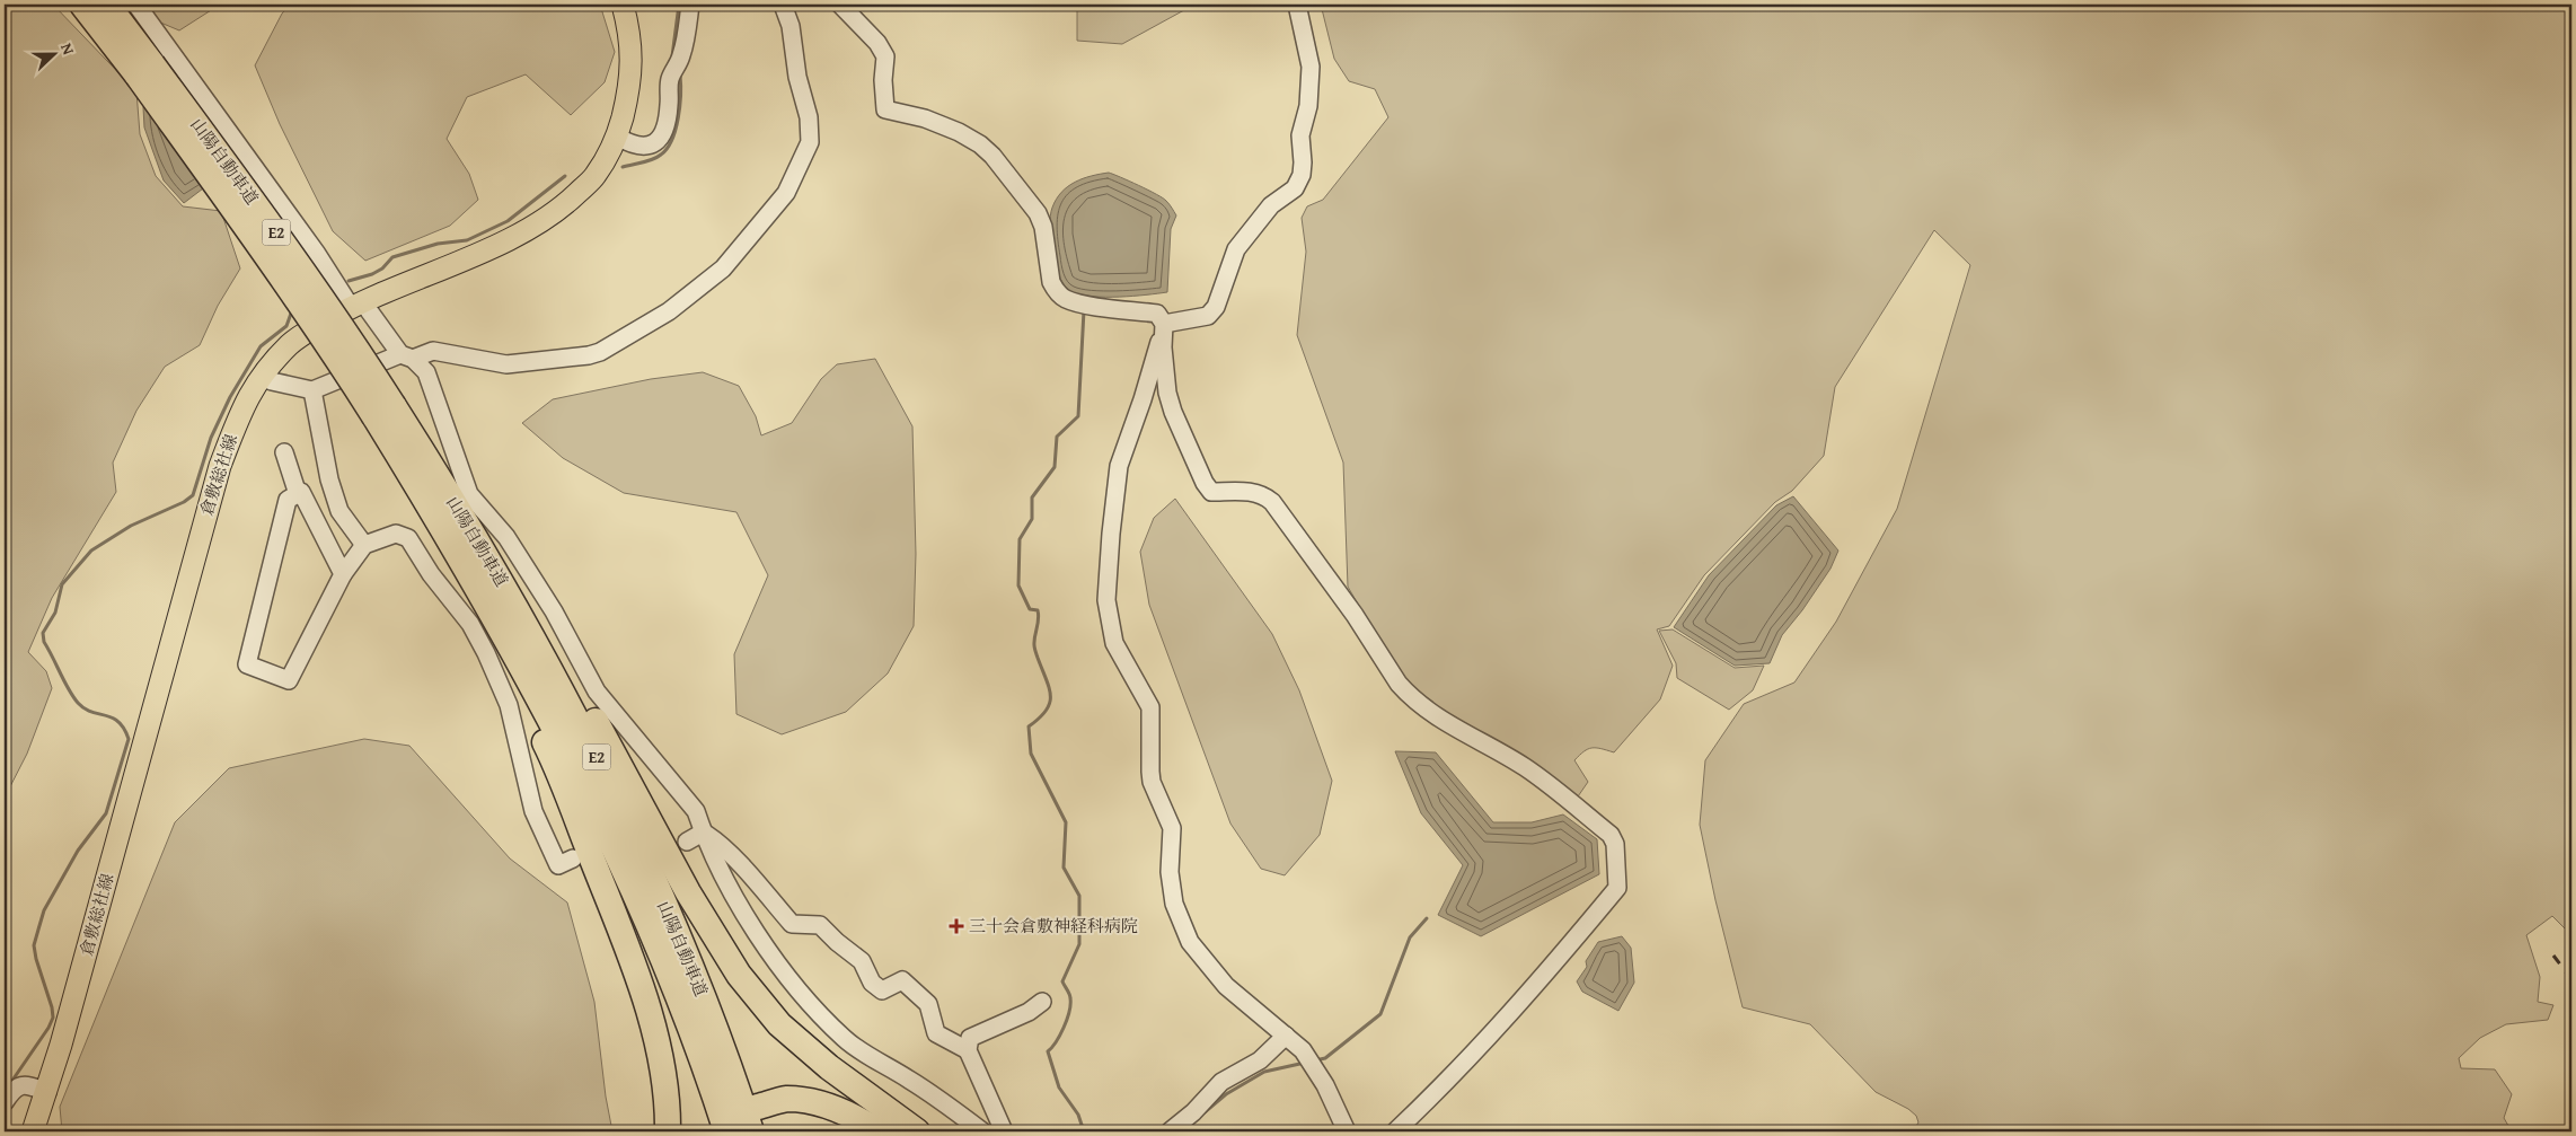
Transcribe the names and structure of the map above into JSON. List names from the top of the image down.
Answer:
{
  "streets": {
    "highway": ["山陽自動車道", "E2"],
    "main road": ["倉敷総社線"]
  },
  "places": {
    "health": ["三十会倉敷神経科病院"]
  },
  "north": "right"
}
